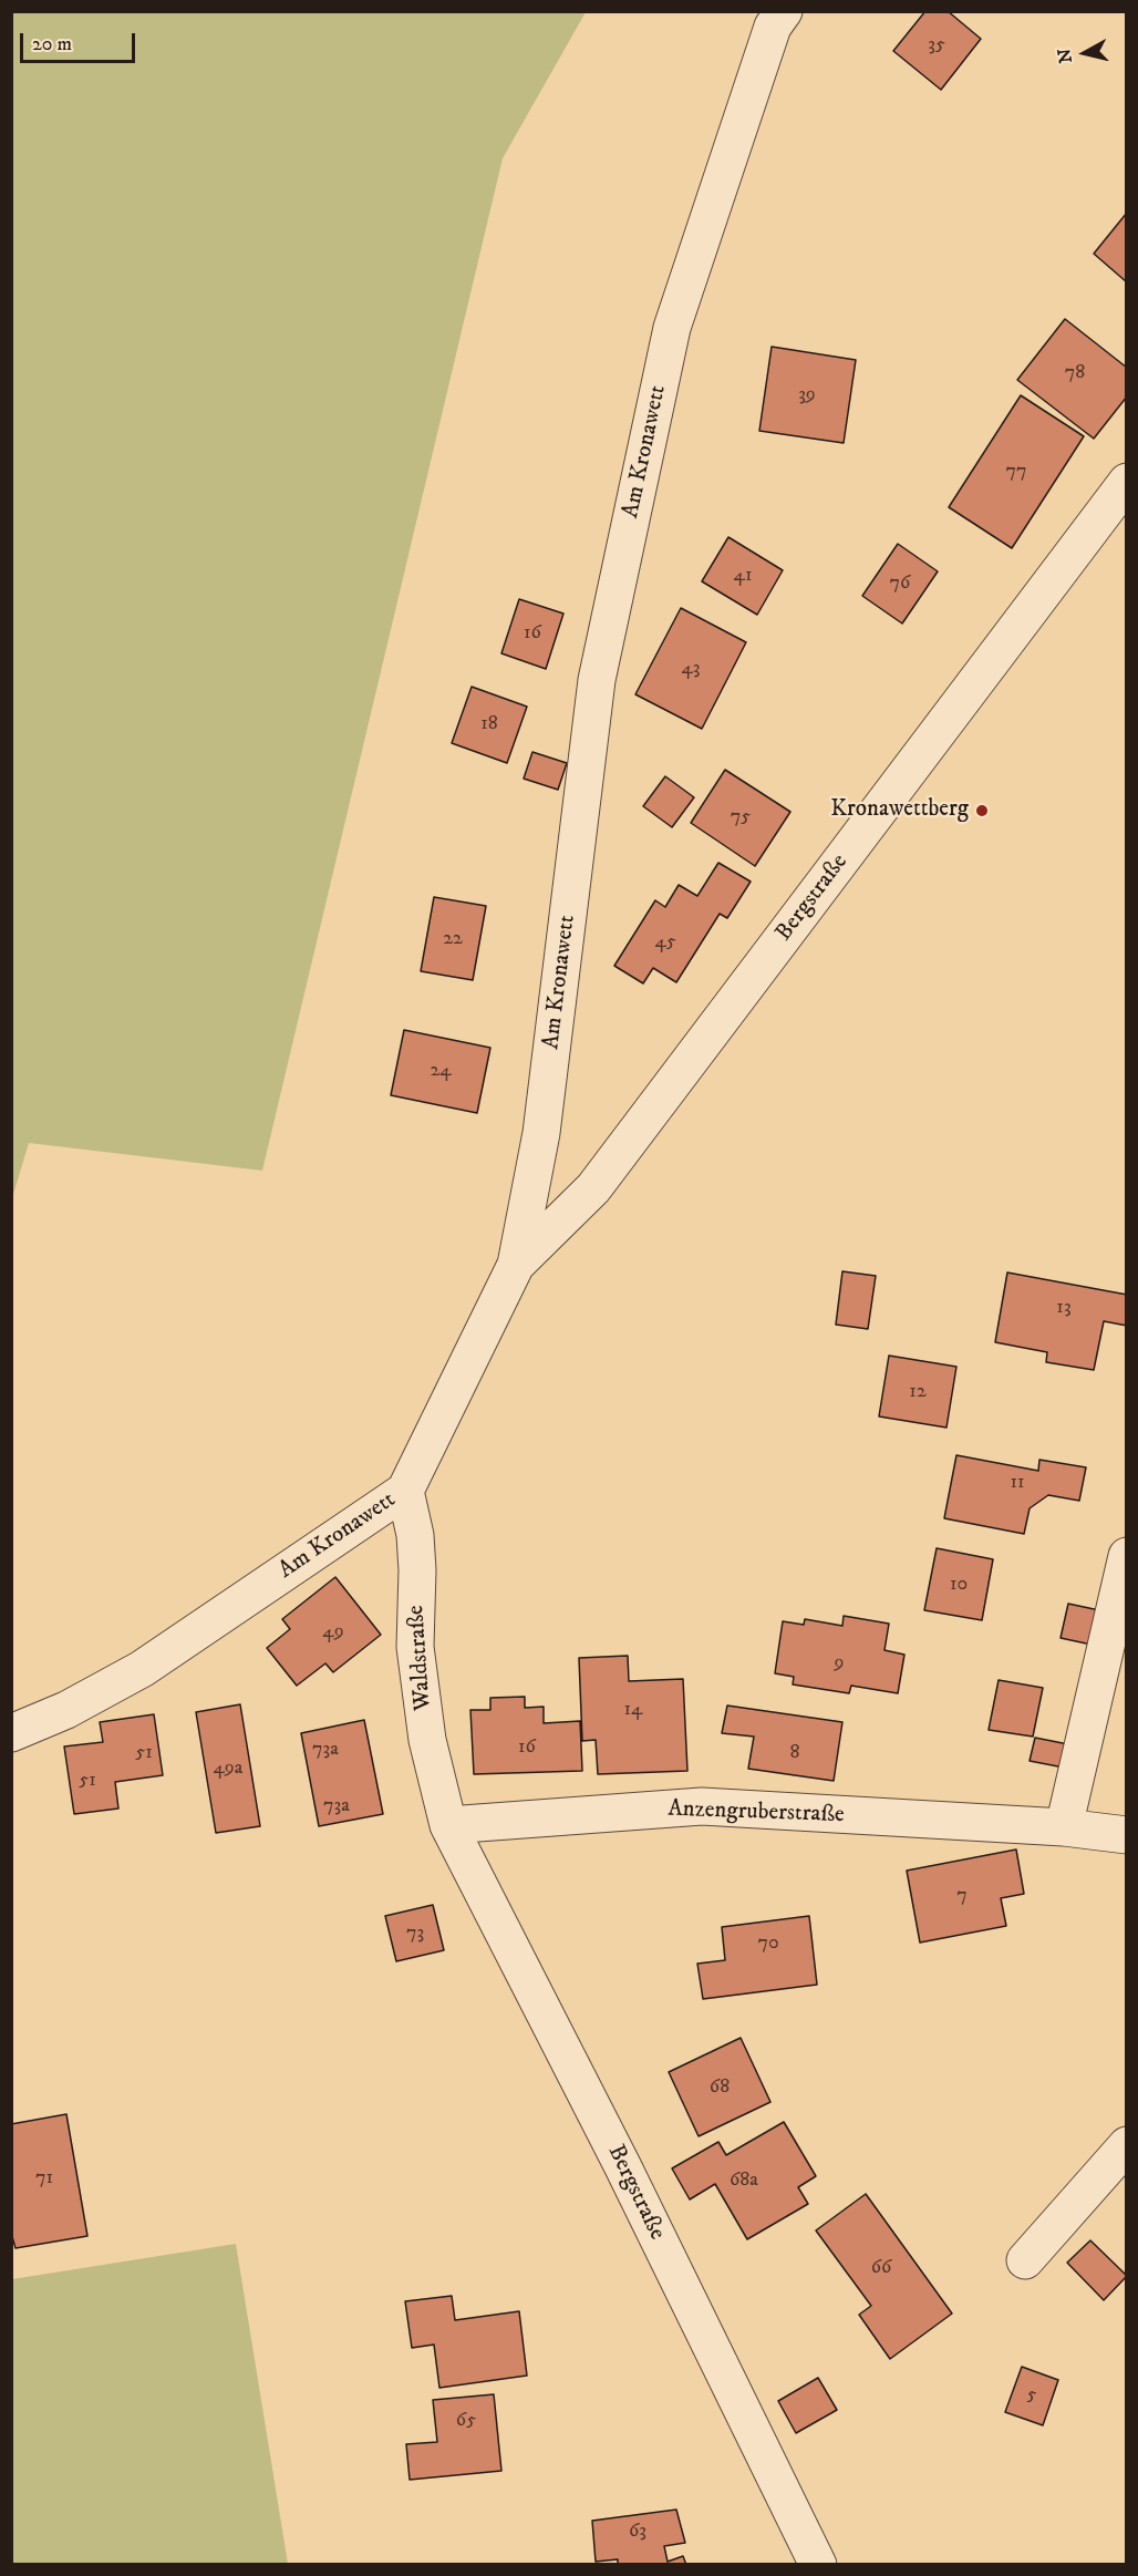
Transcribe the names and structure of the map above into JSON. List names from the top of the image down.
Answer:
{
  "streets": {
    "street": [
      "Am Kronawett",
      "Bergstraße",
      "Waldstraße",
      "Anzengruberstraße"
    ]
  },
  "crossings": [
    ["Am Kronawett", "Bergstraße"],
    ["Am Kronawett", "Waldstraße"],
    ["Bergstraße", "Waldstraße"],
    ["Bergstraße", "Anzengruberstraße"],
    ["Waldstraße", "Anzengruberstraße"]
  ],
  "places": ["Kronawettberg"],
  "house_numbers": [
    "35",
    "78",
    "39",
    "77",
    "41",
    "76",
    "16",
    "43",
    "18",
    "75",
    "22",
    "45",
    "24",
    "13",
    "12",
    "11",
    "10",
    "49",
    "9",
    "14",
    "16",
    "73a",
    "51",
    "8",
    "49a",
    "51",
    "73a",
    "7",
    "73",
    "70",
    "68",
    "71",
    "68a",
    "66",
    "5",
    "65",
    "63"
  ],
  "scale_bar": "20 m",
  "north": "left"
}
